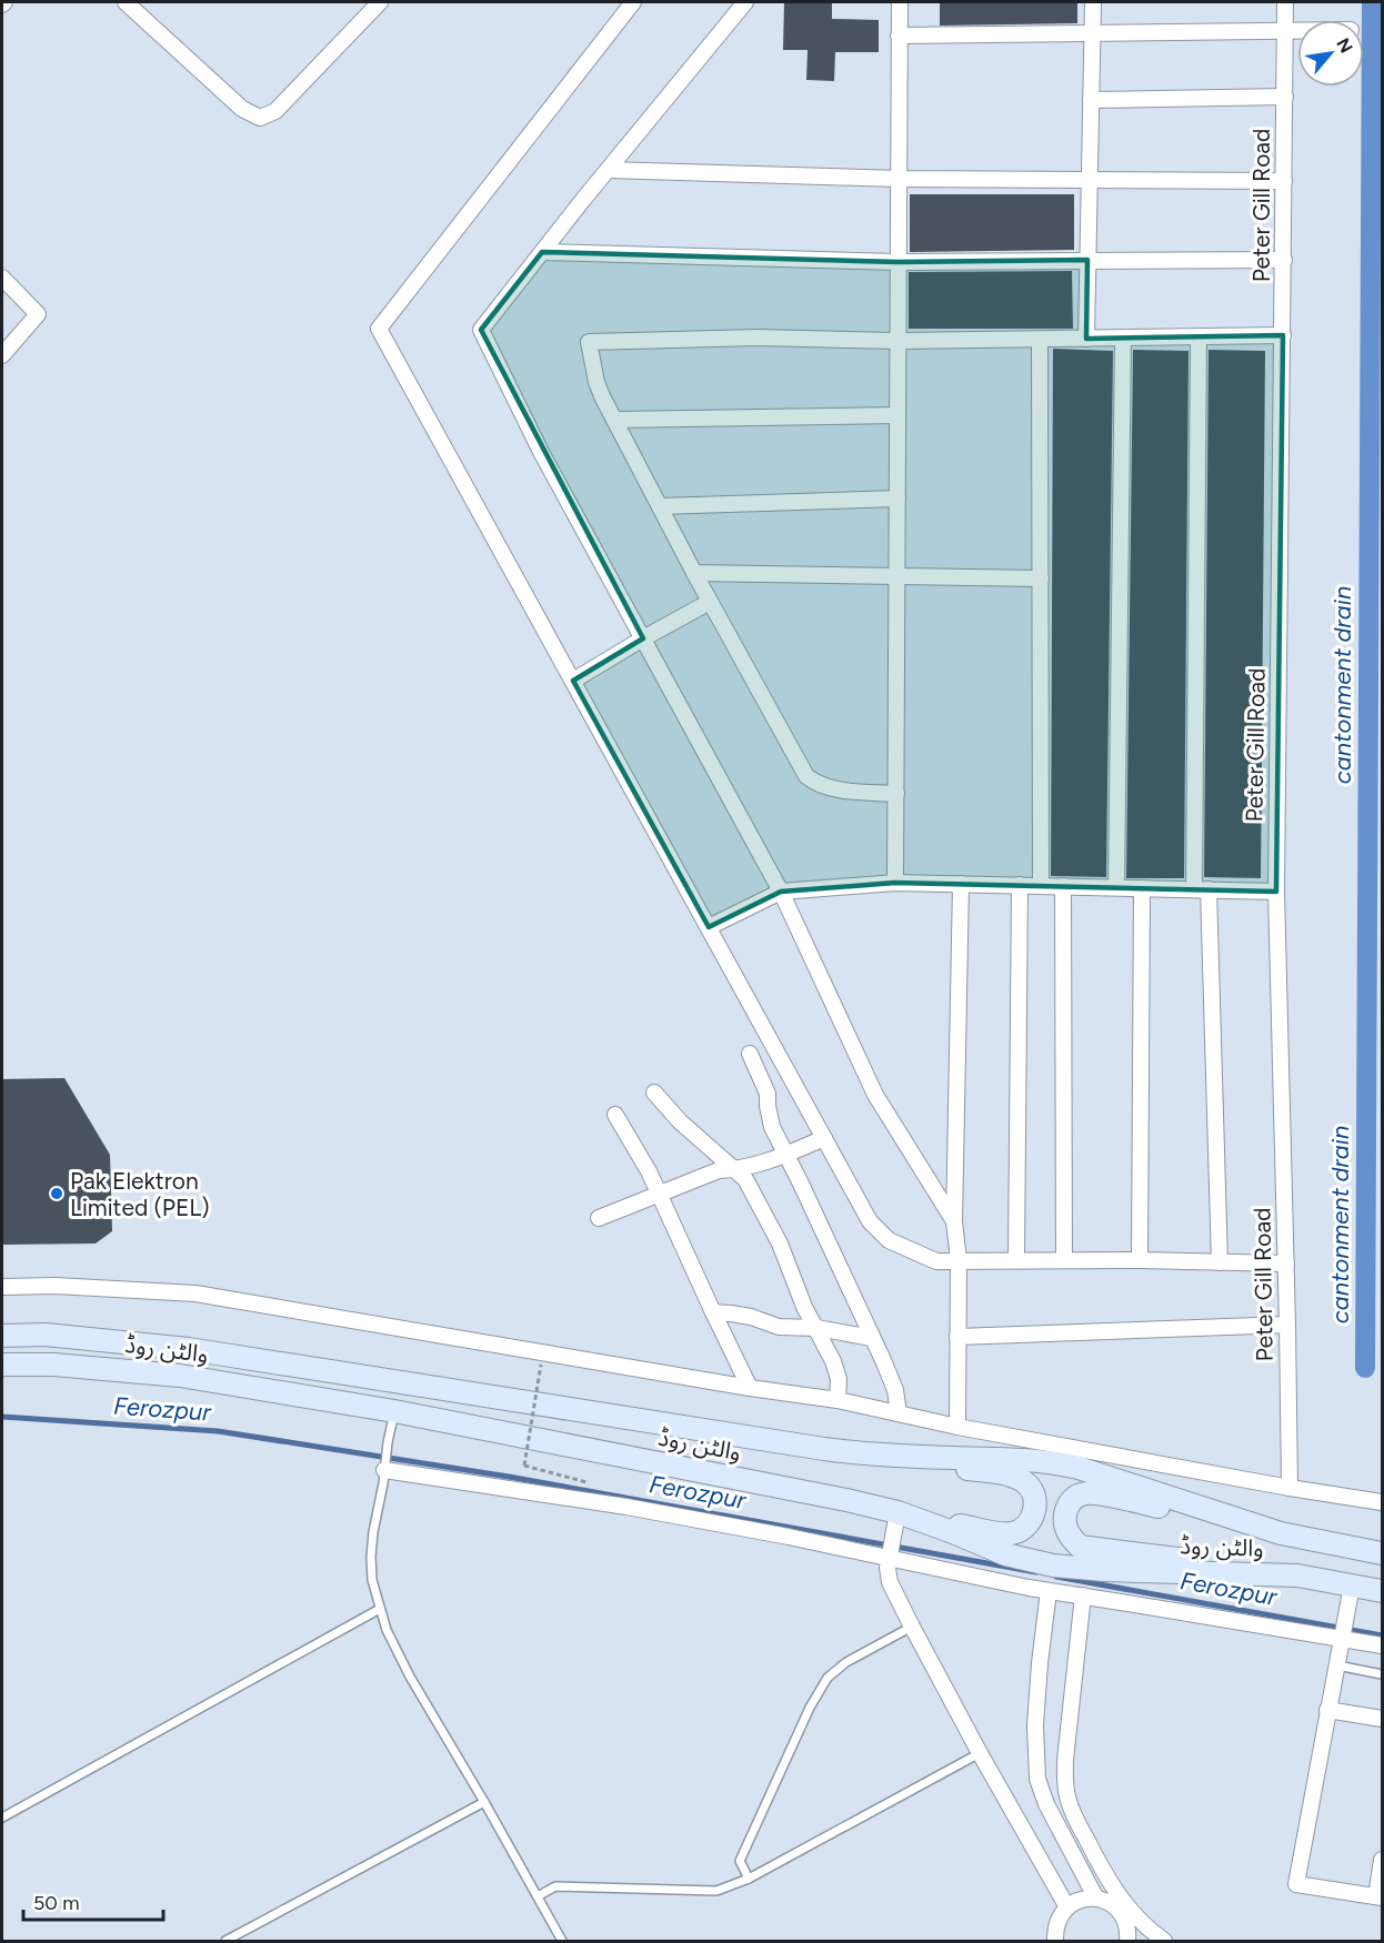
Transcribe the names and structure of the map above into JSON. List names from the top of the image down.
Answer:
{
  "streets": {
    "main road": ["والٹن روڈ"],
    "street": ["Peter Gill Road"]
  },
  "water": ["cantonment drain", "Ferozpur"],
  "places": ["Pak Elektron Limited (PEL)"],
  "scale_bar": "50 m",
  "north": "top right"
}
